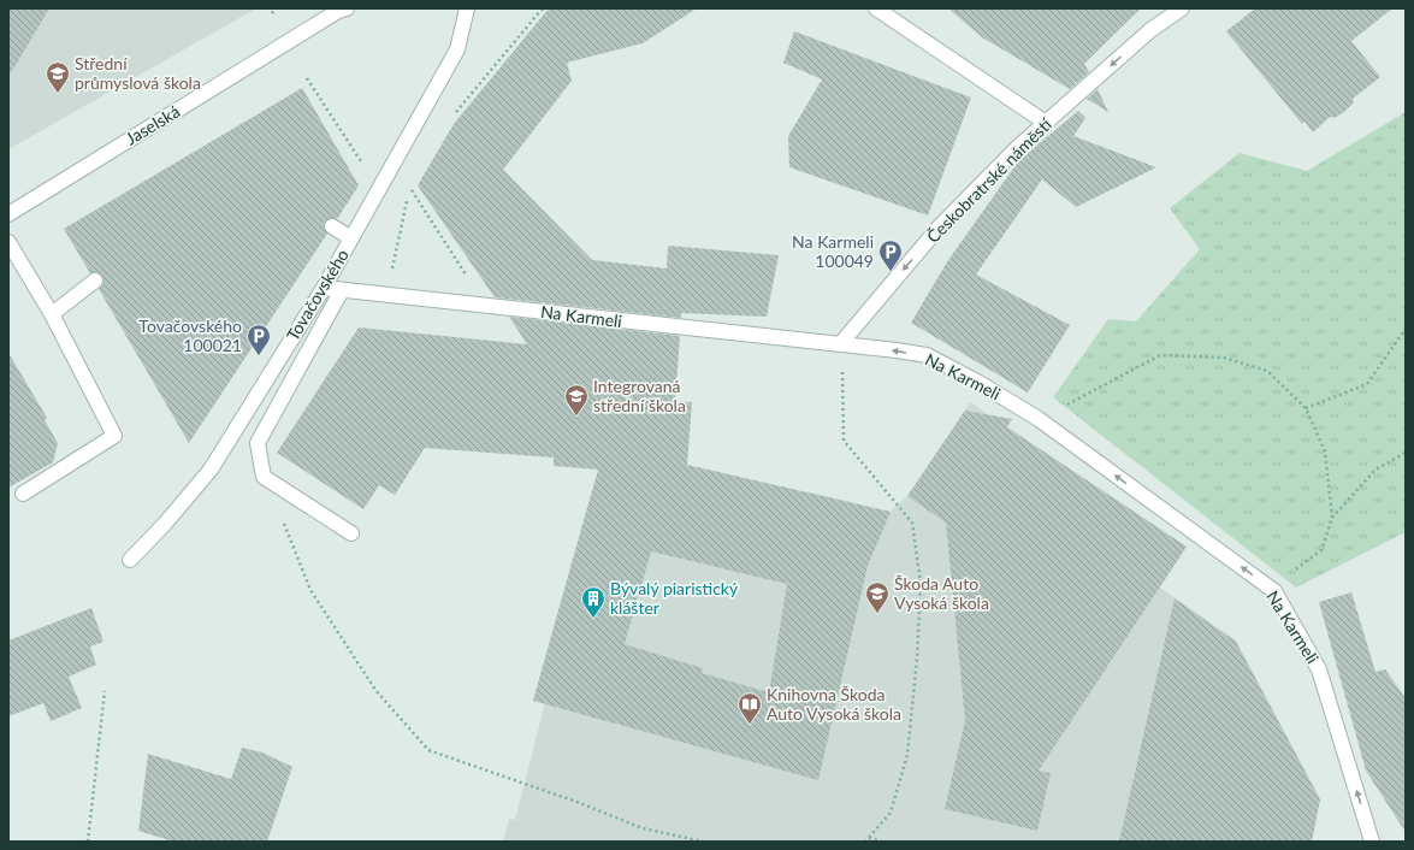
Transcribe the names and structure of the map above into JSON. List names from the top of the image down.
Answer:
{
  "streets": {
    "street": [
      "Jaselská",
      "Českobratrské náměstí",
      "Tovačovského",
      "Na Karmeli"
    ]
  },
  "crossings": [
    ["Českobratrské náměstí", "Na Karmeli"],
    ["Tovačovského", "Na Karmeli"]
  ],
  "one_way": ["Českobratrské náměstí", "Na Karmeli"],
  "places": {
    "school or university": ["Střední průmyslová škola", "Integrovaná střední škola", "Škoda Auto Vysoká škola"],
    "parking": ["Na Karmeli 100049", "Tovačovského 100021"],
    "building": ["Bývalý piaristický klášter"],
    "library": ["Knihovna Škoda Auto Vysoká škola"]
  }
}
